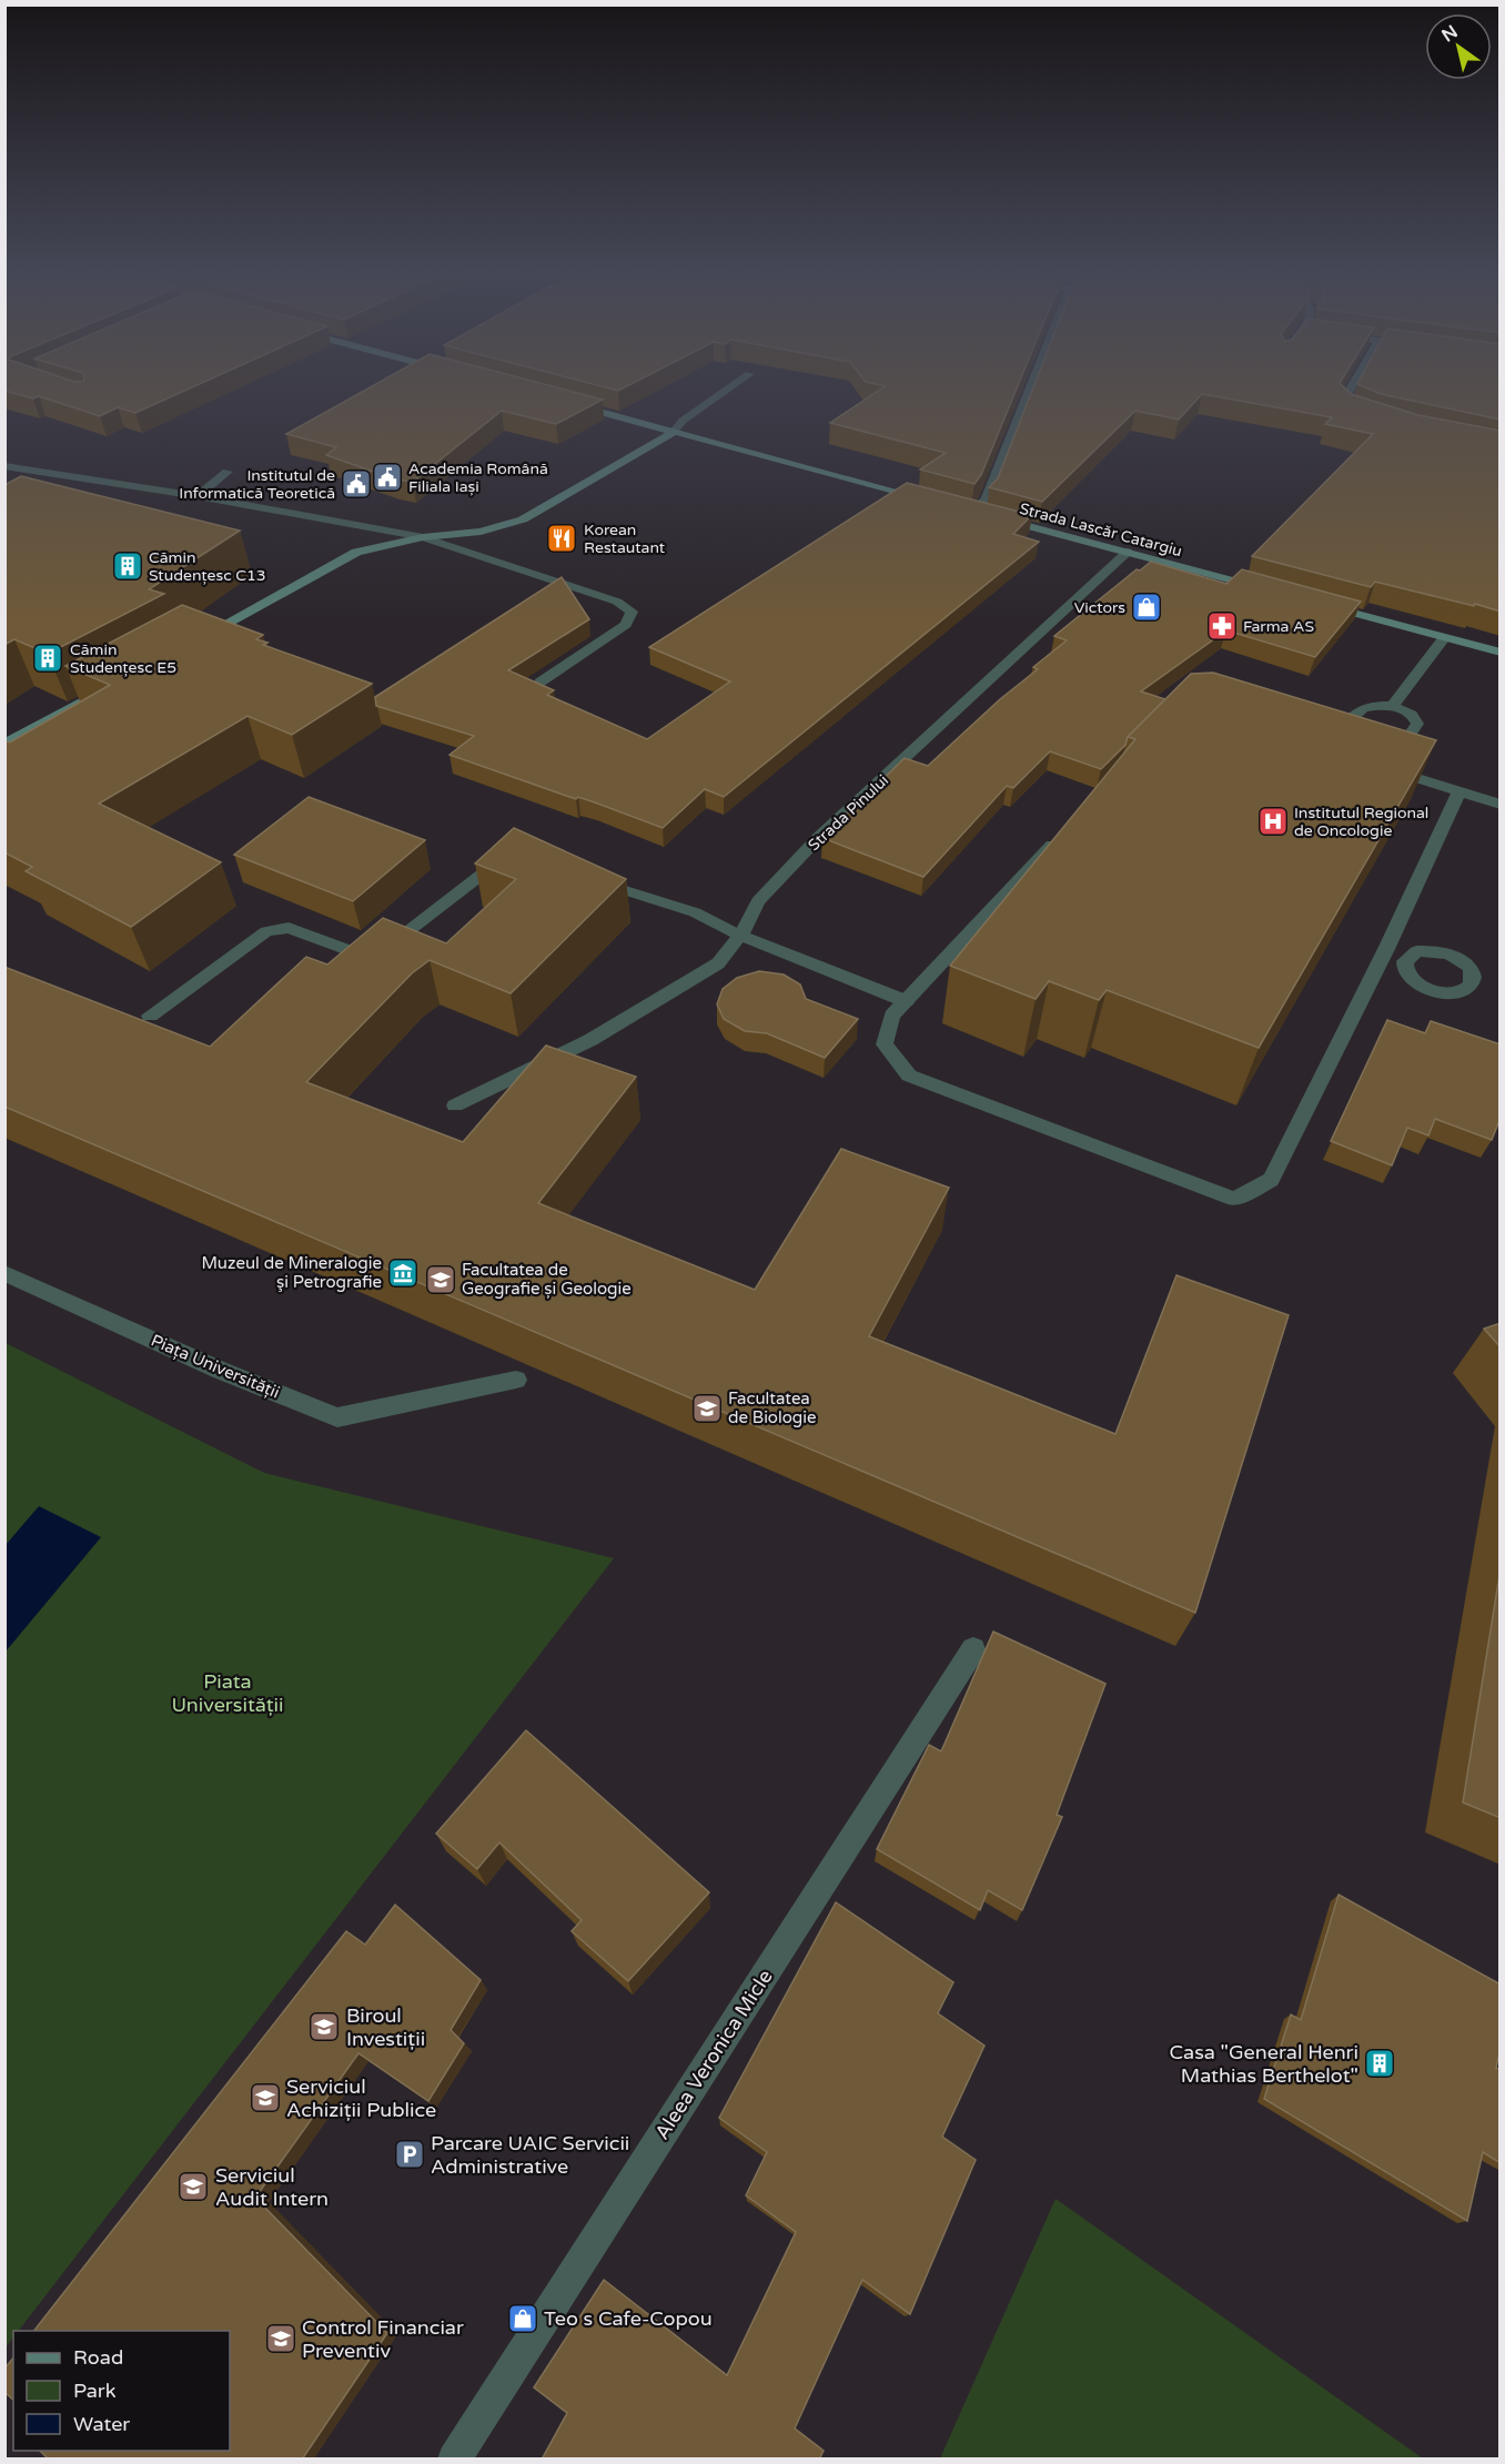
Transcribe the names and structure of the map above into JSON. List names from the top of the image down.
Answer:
{
  "streets": {
    "street": [
      "Strada Lascăr Catargiu",
      "Strada Pinului",
      "Piața Universității",
      "Aleea Veronica Micle"
    ]
  },
  "crossings": [
    ["Strada Lascăr Catargiu", "Strada Pinului"]
  ],
  "parks": ["Piata Universității"],
  "places": {
    "public building": ["Academia Română Filiala Iași", "Institutul de Informatică Teoretică"],
    "restaurant": ["Korean Restautant"],
    "building": ["Cămin Studențesc C13", "Cămin Studențesc E5", "Casa \"General Henri Mathias Berthelot\""],
    "shop": ["Victors", "Teo s Cafe-Copou"],
    "pharmacy": ["Farma AS"],
    "hospital": ["Institutul Regional de Oncologie"],
    "museum": ["Muzeul de Mineralogie şi Petrografie"],
    "school or university": [
      "Facultatea de Geografie și Geologie",
      "Facultatea de Biologie",
      "Biroul Investiții",
      "Serviciul Achiziții Publice",
      "Serviciul Audit Intern",
      "Control Financiar Preventiv"
    ],
    "parking": ["Parcare UAIC Servicii Administrative"]
  },
  "legend": ["Road", "Park", "Water"],
  "north": "top left"
}
